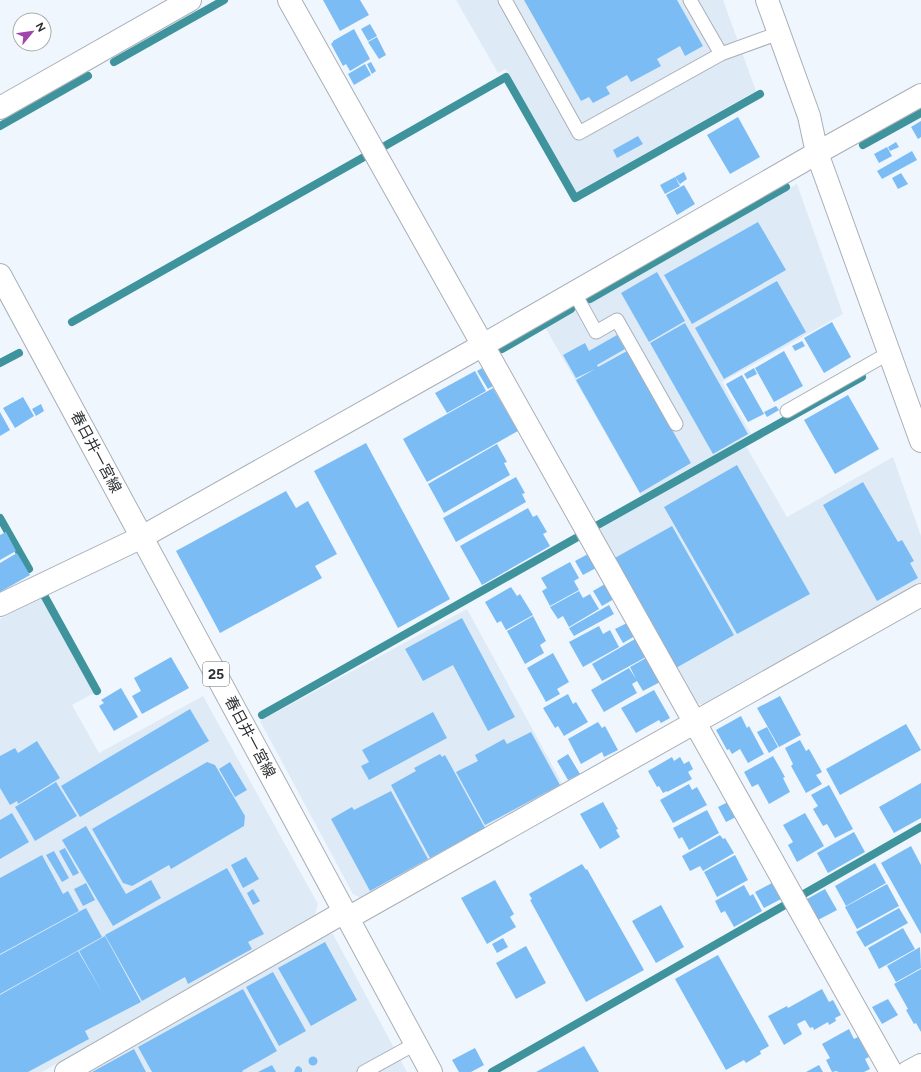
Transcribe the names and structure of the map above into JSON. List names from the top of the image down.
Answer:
{
  "streets": {
    "street": ["春日井一宮線", "25"]
  },
  "north": "top right"
}
